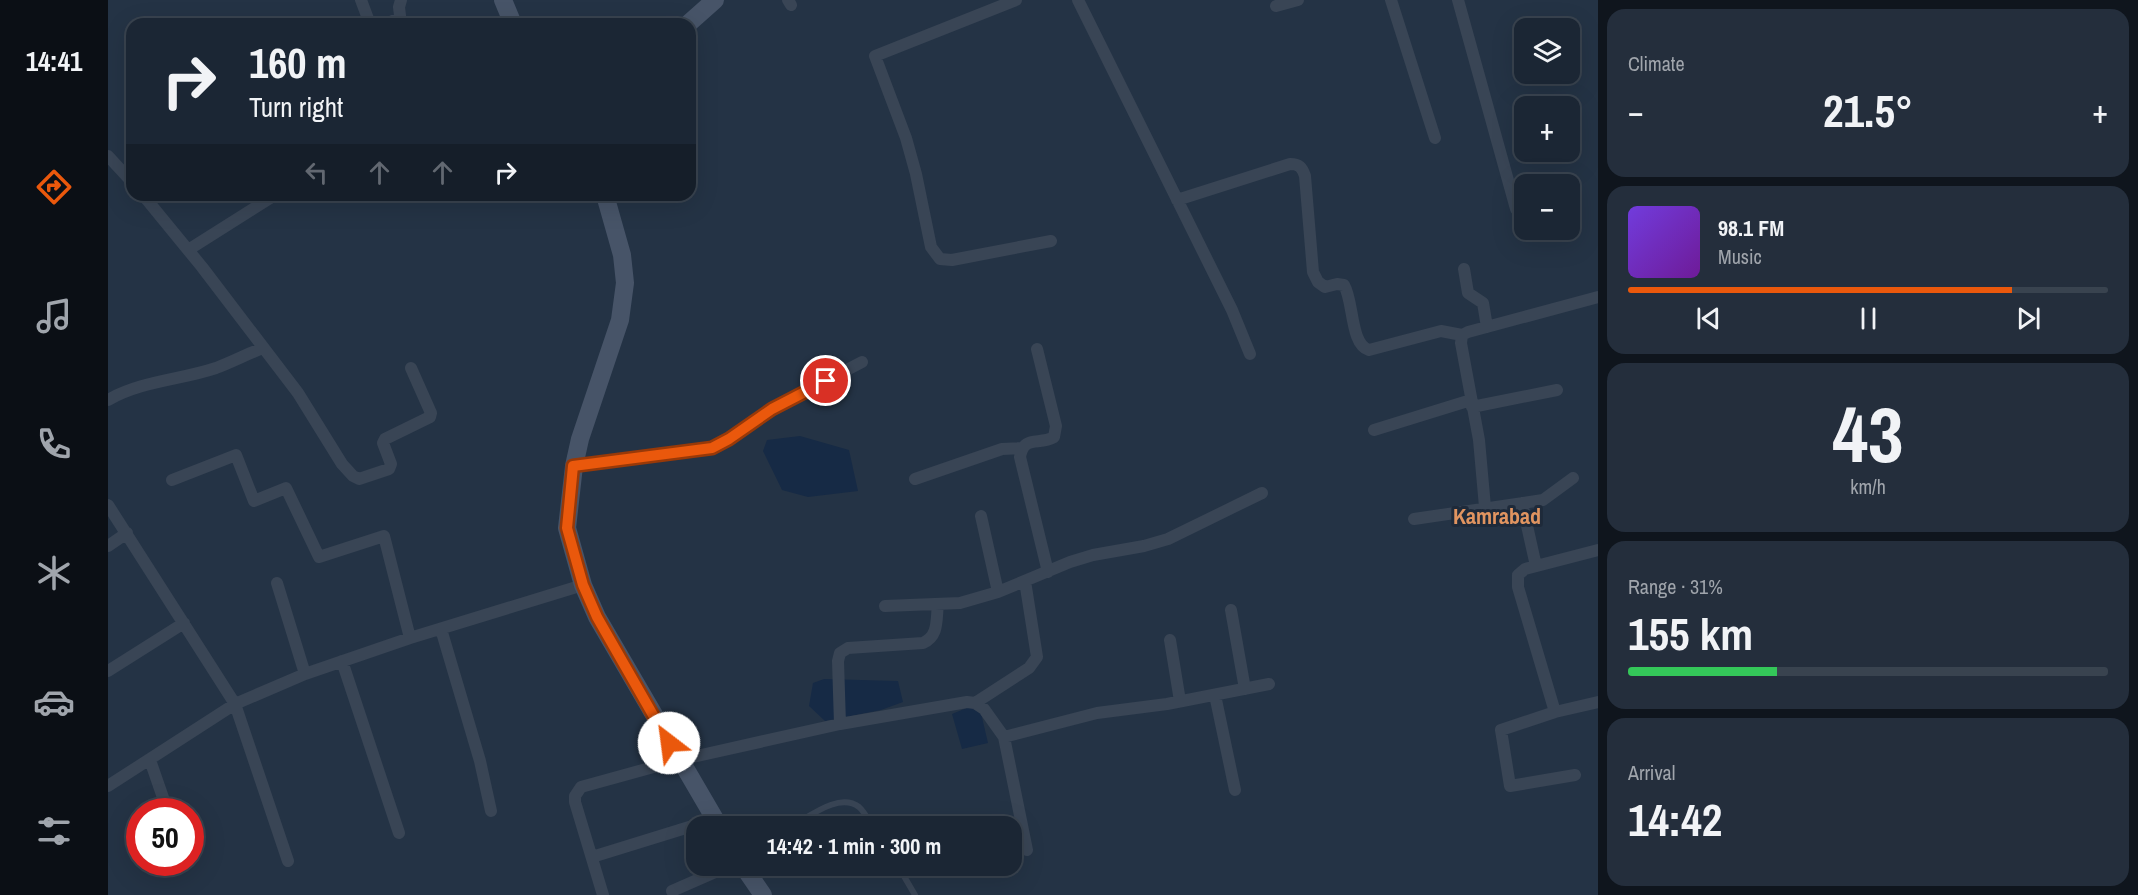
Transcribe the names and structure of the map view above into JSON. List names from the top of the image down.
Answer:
{
  "districts": ["Kamrabad"],
  "page": {
    "tabs": "14:41",
    "tile": [
      "Climate",
      ["43", "km/h"],
      ["Range · 31%", "155 km"],
      ["Arrival", "14:42"]
    ],
    "map_buttons": ["+", "−"],
    "turn": ["160 m", "Turn right"],
    "heat": ["−", "21.5°", "+"],
    "song": ["98.1 FM", "Music"],
    "limit": "50",
    "trip": "14:42 · 1 min · 300 m"
  }
}
